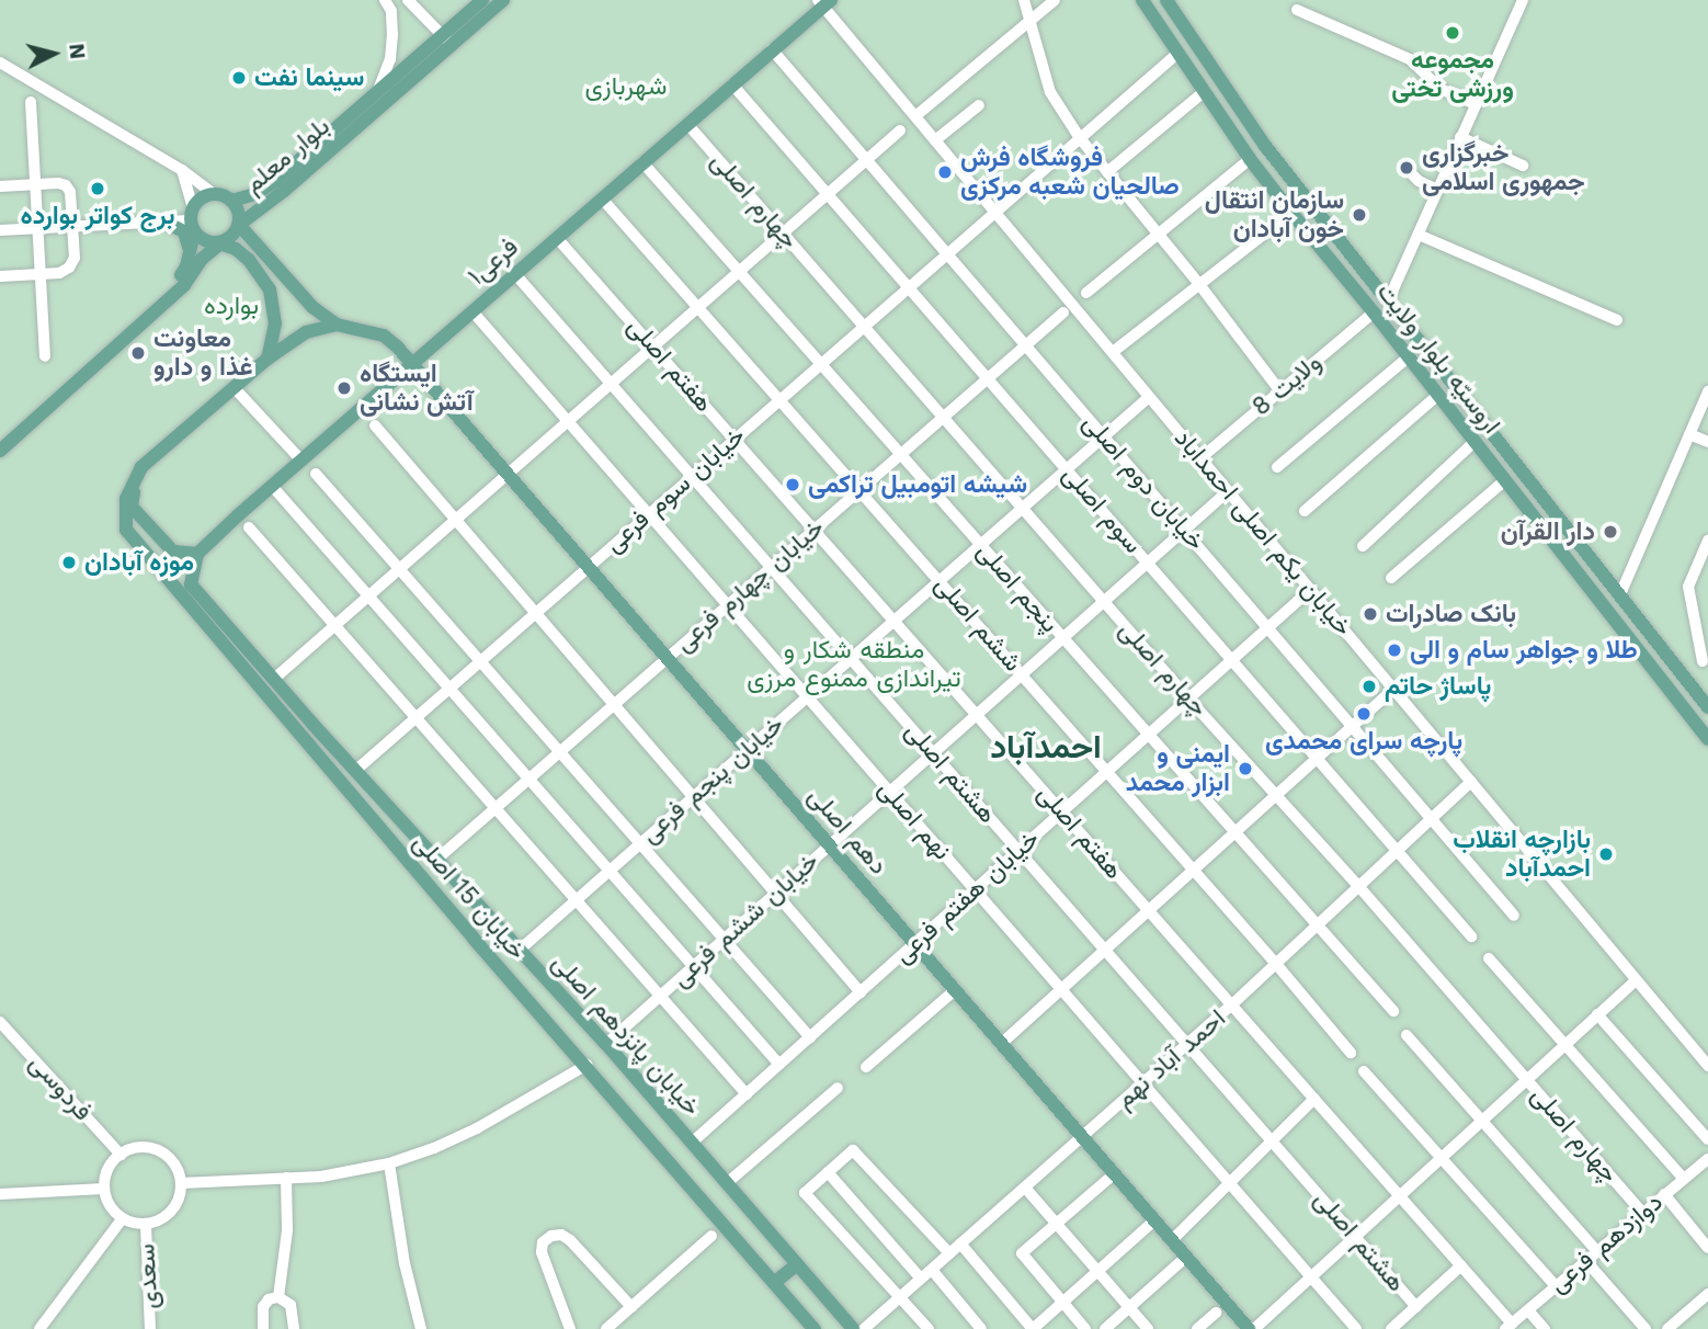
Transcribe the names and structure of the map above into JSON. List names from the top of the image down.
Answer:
{
  "streets": {
    "main road": [
      "بلوار معلم",
      "فرعی۱",
      "اروسیّه بلوار ولایت",
      "دهم اصلی",
      "خیابان 15 اصلی",
      "خیابان پانزدهم اصلی"
    ],
    "street": [
      "چهارم اصلی",
      "هفتم اصلی",
      "ولایت 8",
      "خیابان دوم اصلی",
      "خیابان سوم فرعی",
      "سوم اصلی",
      "خیابان یکم اصلی احمداباد",
      "خیابان چهارم فرعی",
      "پنجم اصلی",
      "ششم اصلی",
      "هشتم اصلی",
      "خیابان پنجم فرعی",
      "نهم اصلی",
      "خیابان هفتم فرعی",
      "خیابان ششم فرعی",
      "احمد آباد نهم",
      "فردوسی",
      "دوازدهم فرعی",
      "سعدی"
    ]
  },
  "crossings": [
    ["چهارم اصلی", "فرعی۱"],
    ["چهارم اصلی", "خیابان سوم فرعی"],
    ["چهارم اصلی", "خیابان چهارم فرعی"],
    ["چهارم اصلی", "خیابان پنجم فرعی"],
    ["چهارم اصلی", "خیابان هفتم فرعی"],
    ["چهارم اصلی", "خیابان ششم فرعی"],
    ["چهارم اصلی", "احمد آباد نهم"],
    ["چهارم اصلی", "دوازدهم فرعی"],
    ["فرعی۱", "هفتم اصلی"],
    ["فرعی۱", "خیابان دوم اصلی"],
    ["فرعی۱", "سوم اصلی"],
    ["فرعی۱", "خیابان یکم اصلی احمداباد"],
    ["فرعی۱", "پنجم اصلی"],
    ["فرعی۱", "ششم اصلی"],
    ["فرعی۱", "هشتم اصلی"],
    ["فرعی۱", "نهم اصلی"],
    ["فرعی۱", "دهم اصلی"],
    ["فرعی۱", "خیابان پانزدهم اصلی"],
    ["اروسیّه بلوار ولایت", "ولایت 8"],
    ["اروسیّه بلوار ولایت", "خیابان سوم فرعی"],
    ["هفتم اصلی", "خیابان سوم فرعی"],
    ["هفتم اصلی", "خیابان چهارم فرعی"],
    ["هفتم اصلی", "خیابان پنجم فرعی"],
    ["هفتم اصلی", "خیابان هفتم فرعی"],
    ["هفتم اصلی", "خیابان ششم فرعی"],
    ["هفتم اصلی", "احمد آباد نهم"],
    ["هفتم اصلی", "دوازدهم فرعی"],
    ["ولایت 8", "خیابان یکم اصلی احمداباد"],
    ["خیابان دوم اصلی", "خیابان سوم فرعی"],
    ["خیابان دوم اصلی", "خیابان چهارم فرعی"],
    ["خیابان دوم اصلی", "خیابان پنجم فرعی"],
    ["خیابان دوم اصلی", "خیابان هفتم فرعی"],
    ["خیابان دوم اصلی", "خیابان ششم فرعی"],
    ["خیابان دوم اصلی", "احمد آباد نهم"],
    ["خیابان سوم فرعی", "سوم اصلی"],
    ["خیابان سوم فرعی", "خیابان یکم اصلی احمداباد"],
    ["خیابان سوم فرعی", "پنجم اصلی"],
    ["خیابان سوم فرعی", "ششم اصلی"],
    ["خیابان سوم فرعی", "هشتم اصلی"],
    ["خیابان سوم فرعی", "نهم اصلی"],
    ["خیابان سوم فرعی", "دهم اصلی"],
    ["خیابان سوم فرعی", "خیابان پانزدهم اصلی"],
    ["سوم اصلی", "خیابان چهارم فرعی"],
    ["سوم اصلی", "خیابان پنجم فرعی"],
    ["سوم اصلی", "خیابان هفتم فرعی"],
    ["سوم اصلی", "خیابان ششم فرعی"],
    ["سوم اصلی", "احمد آباد نهم"],
    ["خیابان یکم اصلی احمداباد", "خیابان پنجم فرعی"],
    ["خیابان یکم اصلی احمداباد", "خیابان هفتم فرعی"],
    ["خیابان یکم اصلی احمداباد", "خیابان ششم فرعی"],
    ["خیابان یکم اصلی احمداباد", "احمد آباد نهم"],
    ["خیابان چهارم فرعی", "پنجم اصلی"],
    ["خیابان چهارم فرعی", "ششم اصلی"],
    ["خیابان چهارم فرعی", "هشتم اصلی"],
    ["خیابان چهارم فرعی", "نهم اصلی"],
    ["خیابان چهارم فرعی", "دهم اصلی"],
    ["خیابان چهارم فرعی", "خیابان پانزدهم اصلی"],
    ["پنجم اصلی", "خیابان پنجم فرعی"],
    ["پنجم اصلی", "خیابان هفتم فرعی"],
    ["پنجم اصلی", "خیابان ششم فرعی"],
    ["پنجم اصلی", "احمد آباد نهم"],
    ["ششم اصلی", "خیابان پنجم فرعی"],
    ["ششم اصلی", "خیابان هفتم فرعی"],
    ["ششم اصلی", "خیابان ششم فرعی"],
    ["ششم اصلی", "احمد آباد نهم"],
    ["هشتم اصلی", "خیابان پنجم فرعی"],
    ["هشتم اصلی", "خیابان هفتم فرعی"],
    ["هشتم اصلی", "خیابان ششم فرعی"],
    ["هشتم اصلی", "احمد آباد نهم"],
    ["خیابان پنجم فرعی", "نهم اصلی"],
    ["خیابان پنجم فرعی", "دهم اصلی"],
    ["خیابان پنجم فرعی", "خیابان پانزدهم اصلی"],
    ["نهم اصلی", "خیابان هفتم فرعی"],
    ["نهم اصلی", "خیابان ششم فرعی"],
    ["نهم اصلی", "احمد آباد نهم"],
    ["دهم اصلی", "خیابان هفتم فرعی"],
    ["دهم اصلی", "خیابان ششم فرعی"],
    ["دهم اصلی", "احمد آباد نهم"],
    ["خیابان هفتم فرعی", "خیابان پانزدهم اصلی"],
    ["خیابان ششم فرعی", "خیابان پانزدهم اصلی"],
    ["فردوسی", "سعدی"]
  ],
  "districts": ["احمدآباد"],
  "parks": ["شهربازی", "بوارده", "منطقه شکار و تیراندازی ممنوع مرزی"],
  "places": [
    "مجموعه ورزشی تختی",
    "سینما نفت",
    "خبرگزاری جمهوری اسلامی",
    "فروشگاه فرش صالحیان شعبه مرکزی",
    "برج کواتر بوارده",
    "سازمان انتقال خون آبادان",
    "معاونت غذا و دارو",
    "ایستگاه آتش نشانی",
    "شیشه اتومبیل تراکمی",
    "دار القرآن",
    "موزه آبادان",
    "بانک صادرات",
    "طلا و جواهر سام و الی",
    "پاساژ حاتم",
    "پارچه سرای محمدی",
    "ایمنی و ابزار محمد",
    "بازارچه انقلاب احمدآباد"
  ],
  "north": "right"
}
